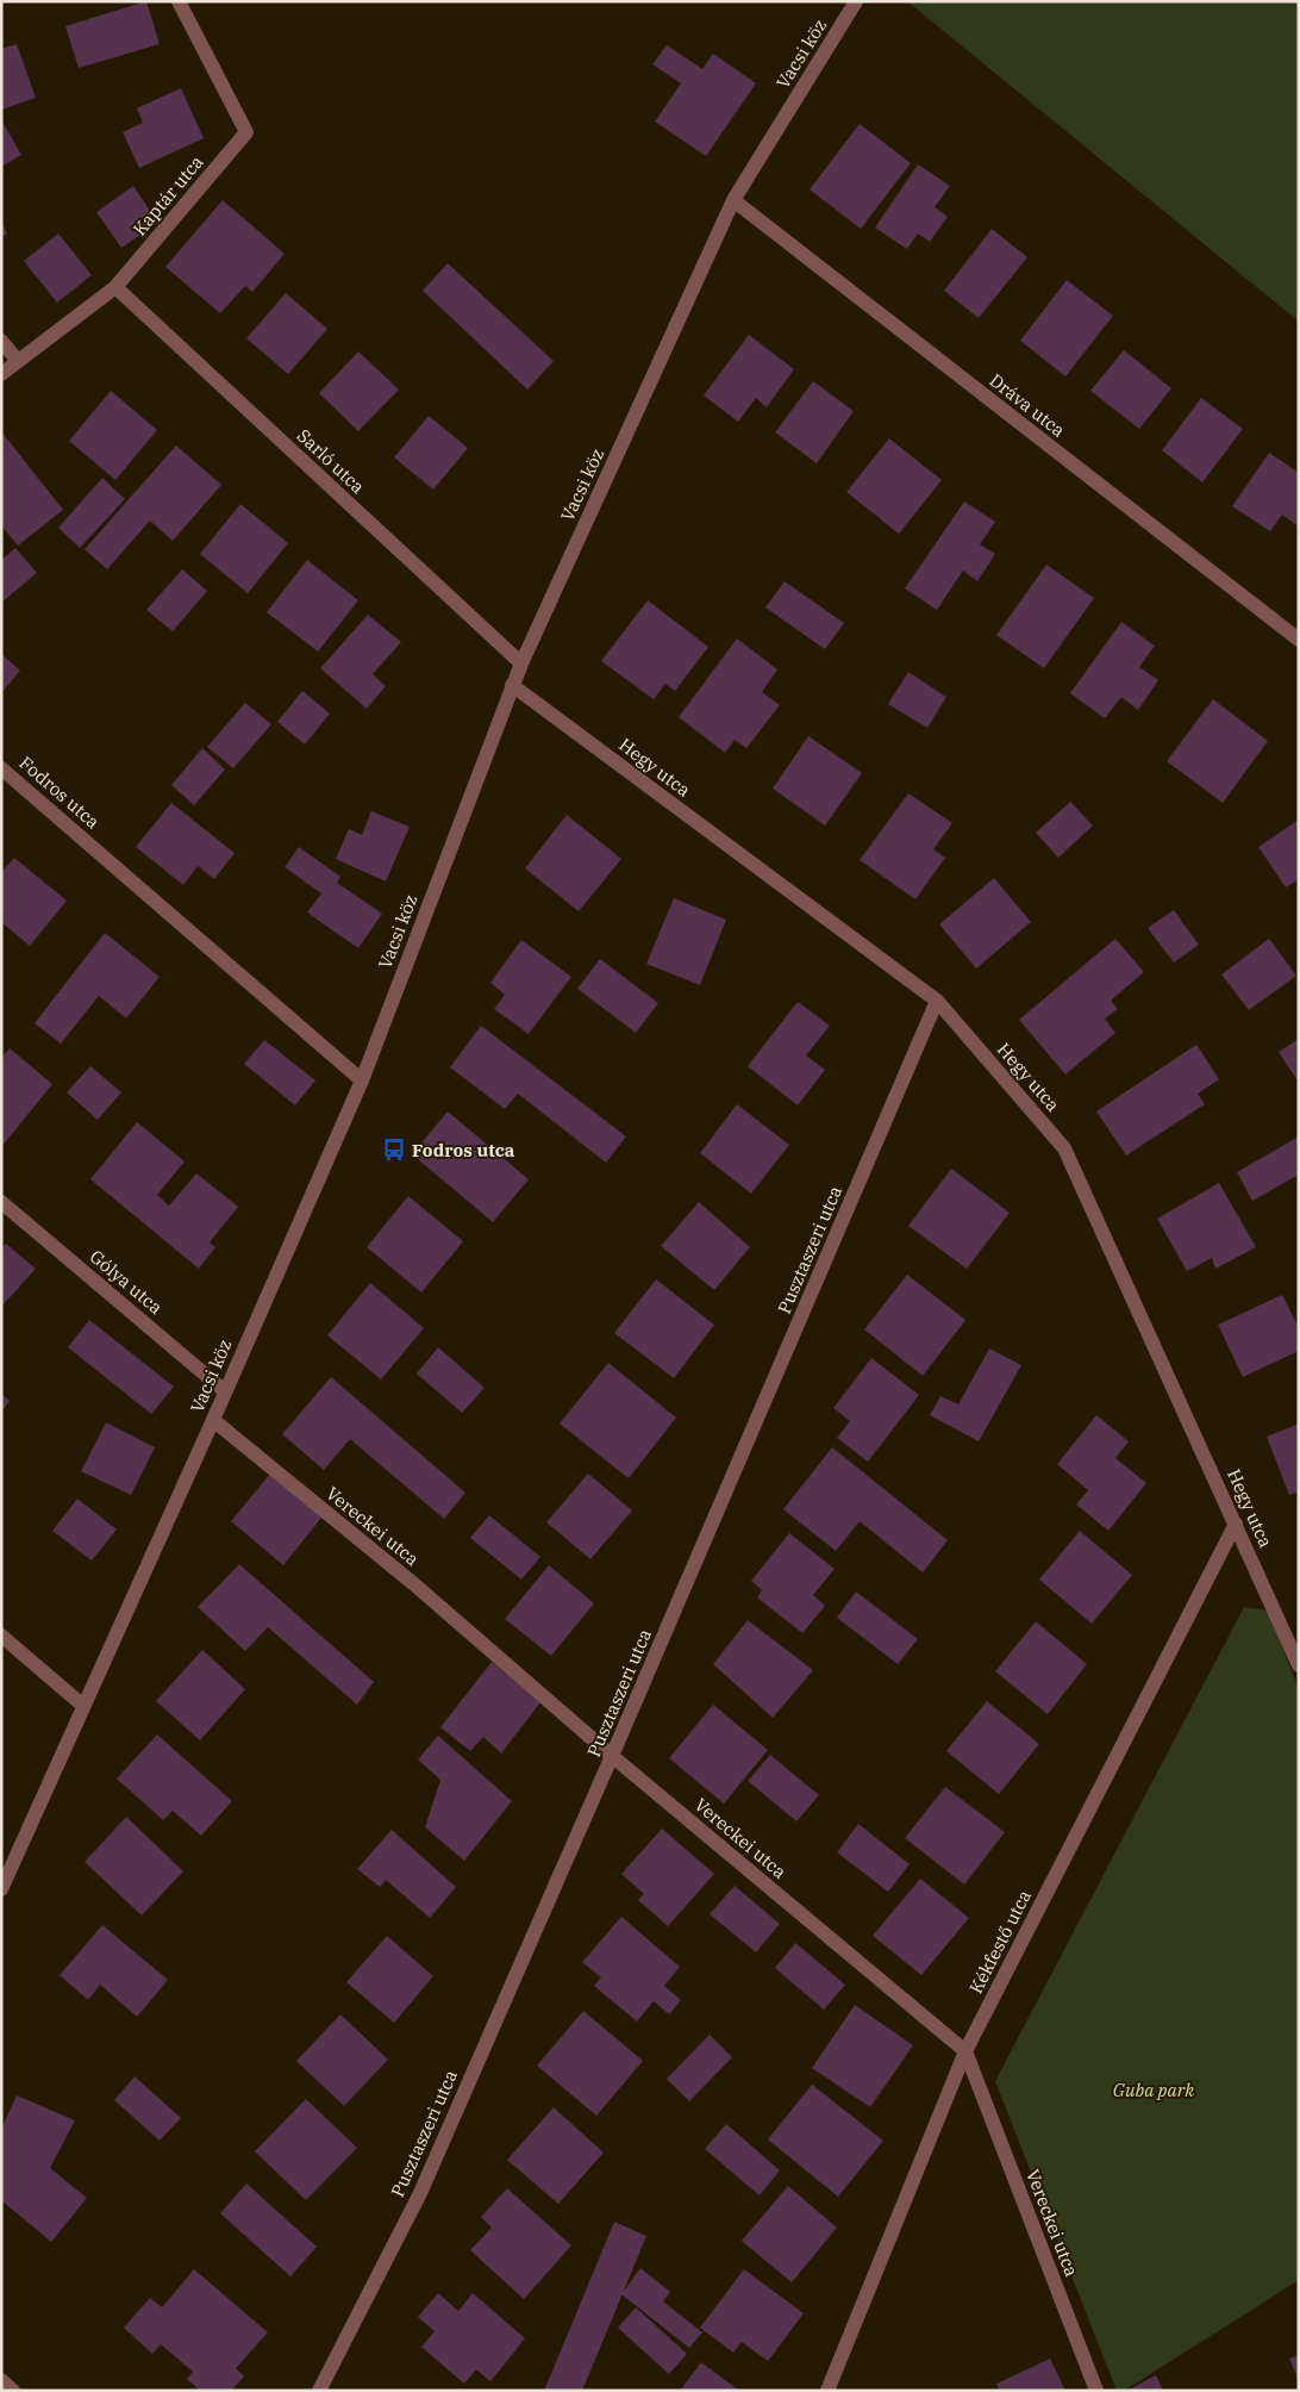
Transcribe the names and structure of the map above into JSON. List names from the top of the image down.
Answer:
{
  "streets": {
    "street": [
      "Vacsi köz",
      "Kaptár utca",
      "Dráva utca",
      "Sarló utca",
      "Hegy utca",
      "Fodros utca",
      "Pusztaszeri utca",
      "Gólya utca",
      "Vereckei utca",
      "Kékfestő utca"
    ]
  },
  "crossings": [
    ["Vacsi köz", "Dráva utca"],
    ["Vacsi köz", "Sarló utca"],
    ["Vacsi köz", "Hegy utca"],
    ["Vacsi köz", "Fodros utca"],
    ["Vacsi köz", "Gólya utca"],
    ["Vacsi köz", "Vereckei utca"],
    ["Kaptár utca", "Sarló utca"],
    ["Hegy utca", "Pusztaszeri utca"],
    ["Hegy utca", "Kékfestő utca"],
    ["Pusztaszeri utca", "Vereckei utca"],
    ["Vereckei utca", "Kékfestő utca"]
  ],
  "parks": ["Guba park"],
  "places": {
    "bus stop": ["Fodros utca"]
  }
}
